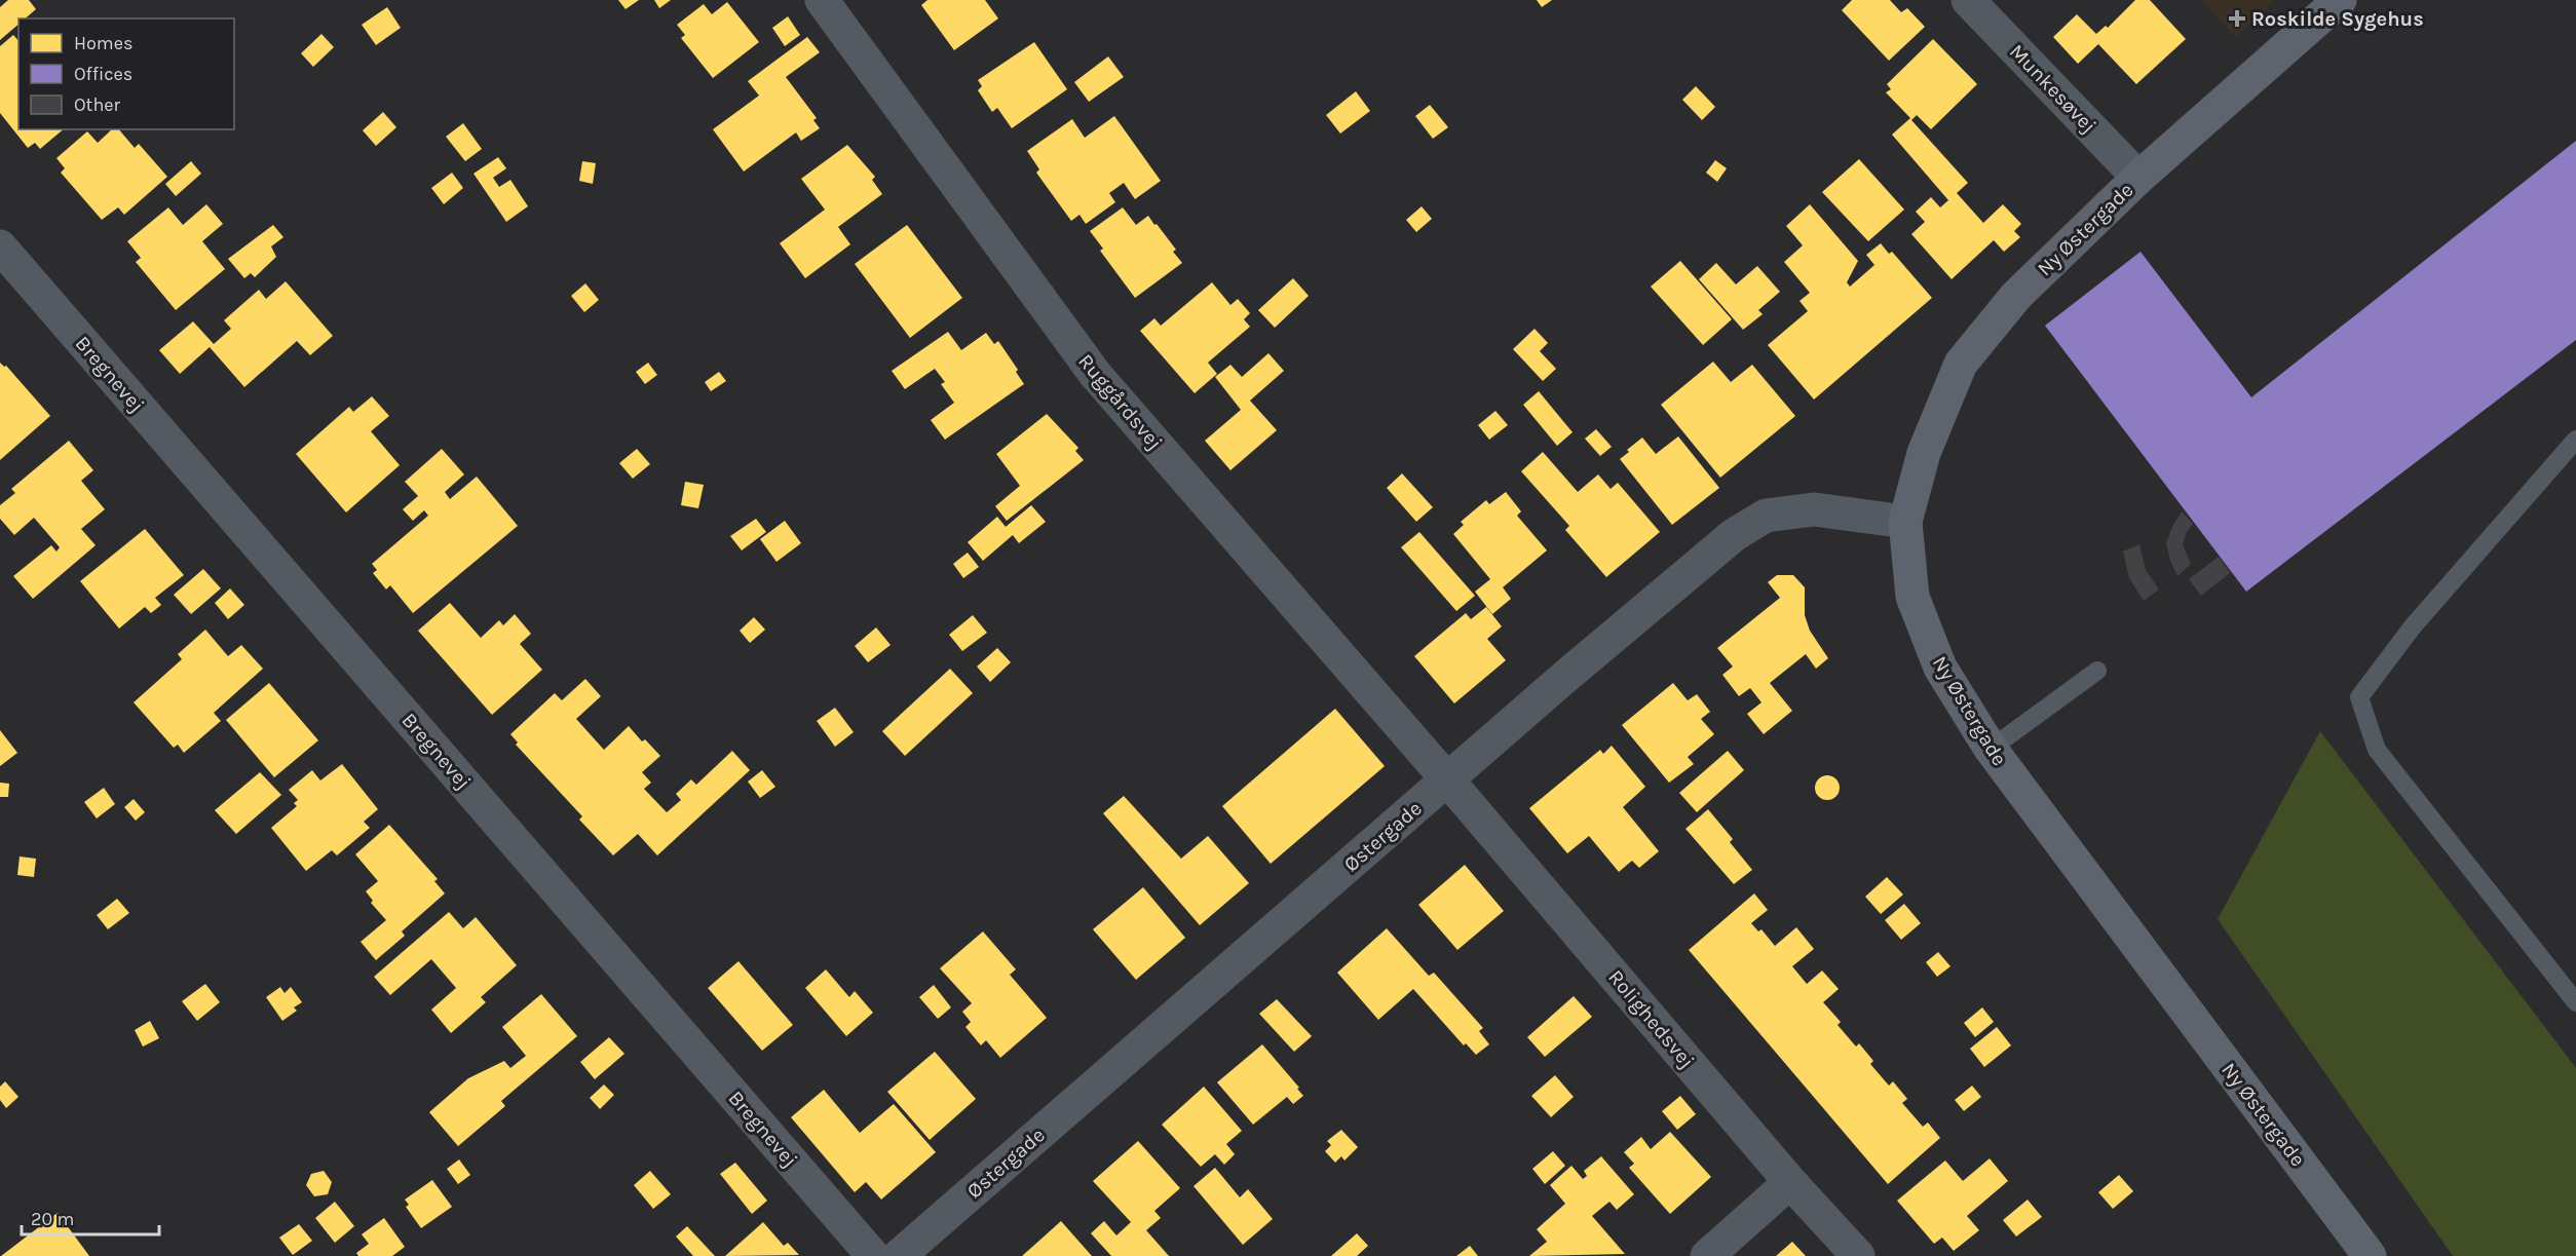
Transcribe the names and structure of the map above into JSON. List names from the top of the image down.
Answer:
{
  "streets": {
    "main road": ["Ny Østergade"],
    "street": [
      "Munkesøvej",
      "Bregnevej",
      "Ruggårdsvej",
      "Østergade",
      "Rolighedsvej"
    ]
  },
  "crossings": [
    ["Munkesøvej", "Ny Østergade"],
    ["Ny Østergade", "Østergade"],
    ["Ruggårdsvej", "Østergade"],
    ["Ruggårdsvej", "Rolighedsvej"],
    ["Østergade", "Rolighedsvej"]
  ],
  "places": {
    "health": ["Roskilde Sygehus"]
  },
  "legend": ["Homes", "Offices", "Other"],
  "scale_bar": "20 m"
}
